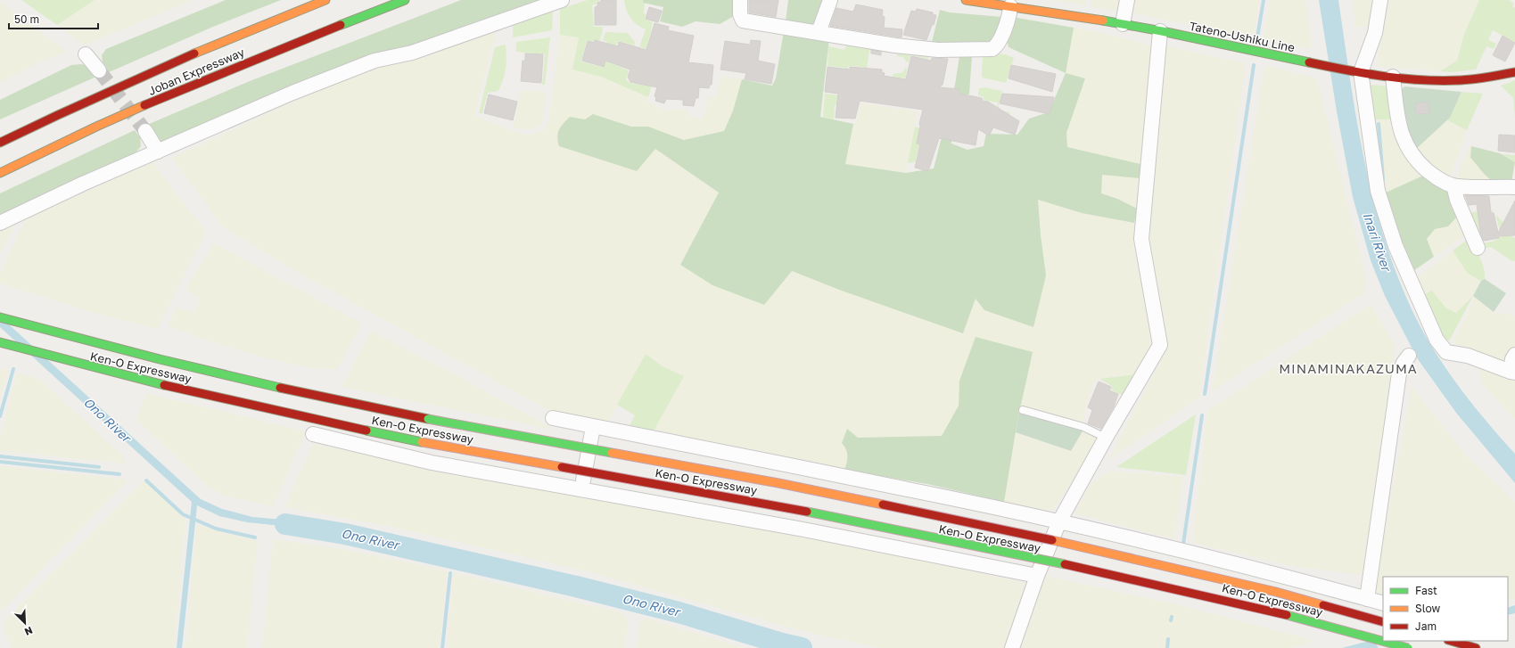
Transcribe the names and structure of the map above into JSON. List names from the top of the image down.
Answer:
{
  "streets": {
    "main road": ["Tateno-Ushiku Line", "Joban Expressway", "Ken-O Expressway"]
  },
  "districts": ["MINAMINAKAZUMA"],
  "water": ["Inari River", "Ono River"],
  "legend": ["Fast", "Slow", "Jam"],
  "scale_bar": "50 m",
  "north": "bottom right"
}
